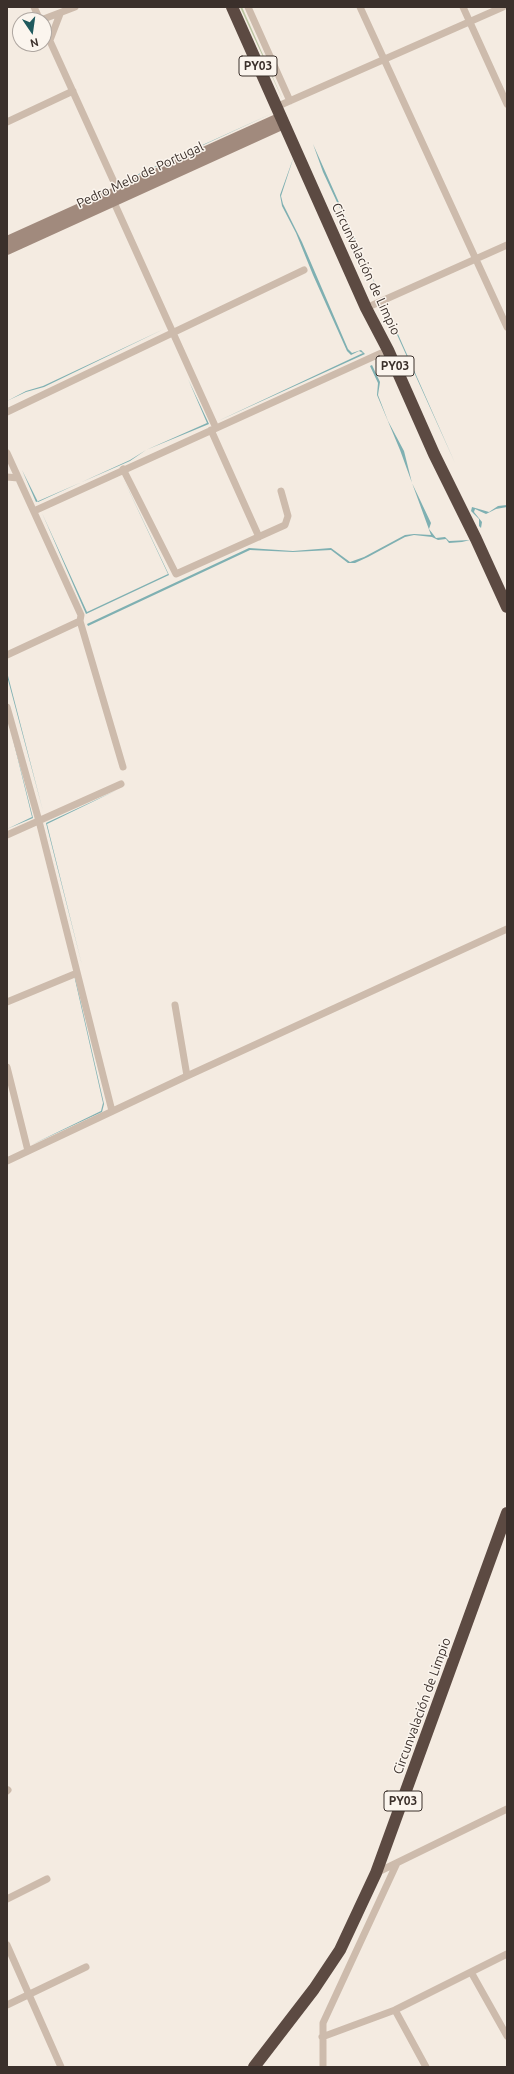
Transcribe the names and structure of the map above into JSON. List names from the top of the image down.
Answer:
{
  "streets": {
    "highway": ["PY03", "Circunvalación de Limpio"],
    "street": ["Pedro Melo de Portugal"]
  },
  "crossings": [
    ["Pedro Melo de Portugal", "Circunvalación de Limpio"]
  ],
  "north": "bottom"
}
